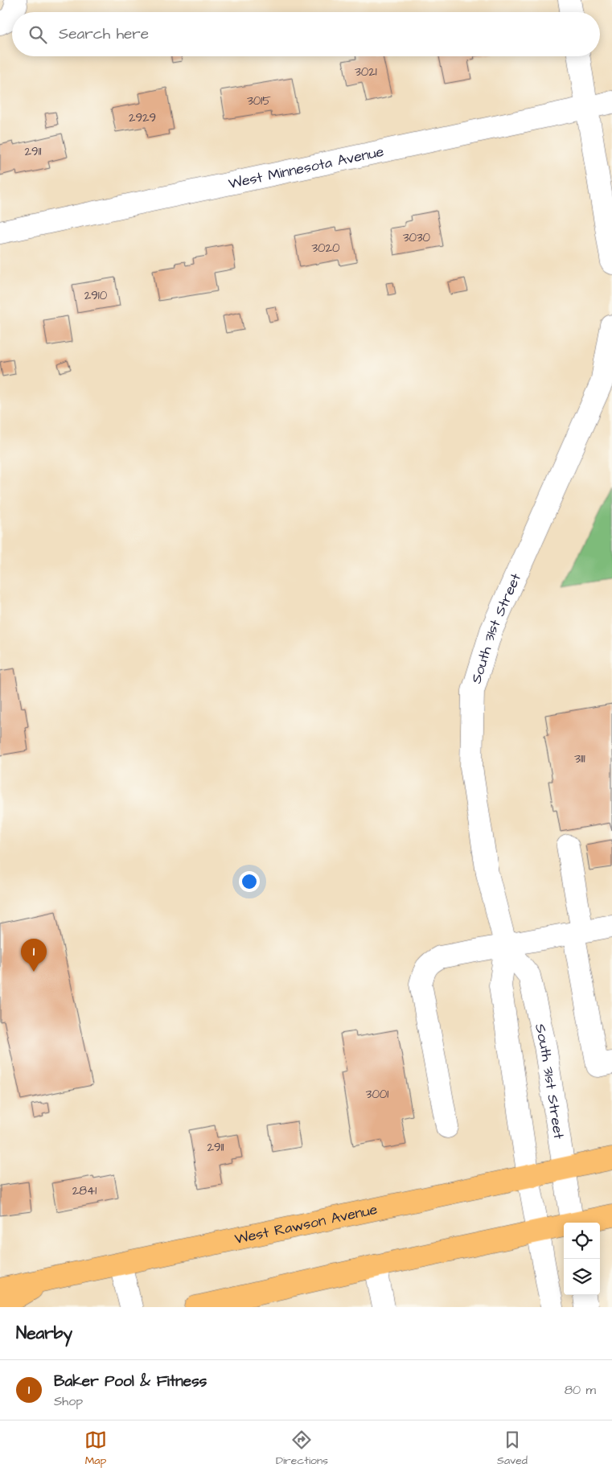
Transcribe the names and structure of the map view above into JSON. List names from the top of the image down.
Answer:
{
  "streets": {
    "main road": ["West Rawson Avenue"],
    "street": ["West Minnesota Avenue", "South 31st Street"]
  },
  "crossings": [
    ["South 31st Street", "West Rawson Avenue"]
  ],
  "house_numbers": [
    "3021",
    "3015",
    "2929",
    "2911",
    "3030",
    "3020",
    "2910",
    "3111",
    "3001",
    "2911",
    "2841"
  ],
  "page": {
    "search": "Search here",
    "pins": "1",
    "heading": "Nearby",
    "list": [
      {
        "mark": "1",
        "name": "Baker Pool & Fitness",
        "note": "Shop",
        "value": "80 m"
      }
    ],
    "nav": ["Map", "Directions", "Saved"]
  }
}
